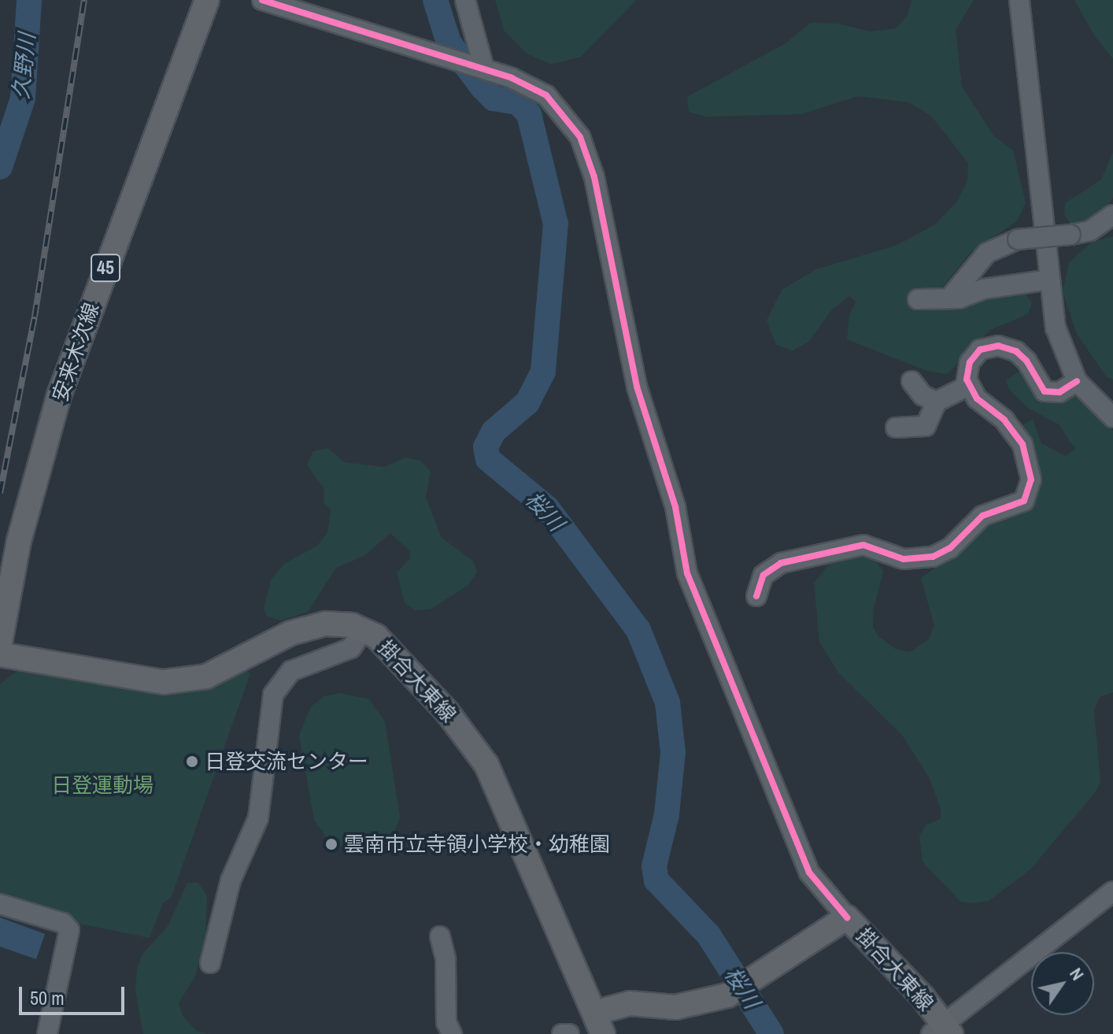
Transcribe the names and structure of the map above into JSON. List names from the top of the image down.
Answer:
{
  "streets": {
    "main road": ["45", "安来木次線", "掛合大東線"]
  },
  "water": ["久野川", "桜川"],
  "parks": ["日登運動場"],
  "places": ["日登交流センター", "雲南市立寺領小学校・幼稚園"],
  "scale_bar": "50 m",
  "north": "top right"
}
